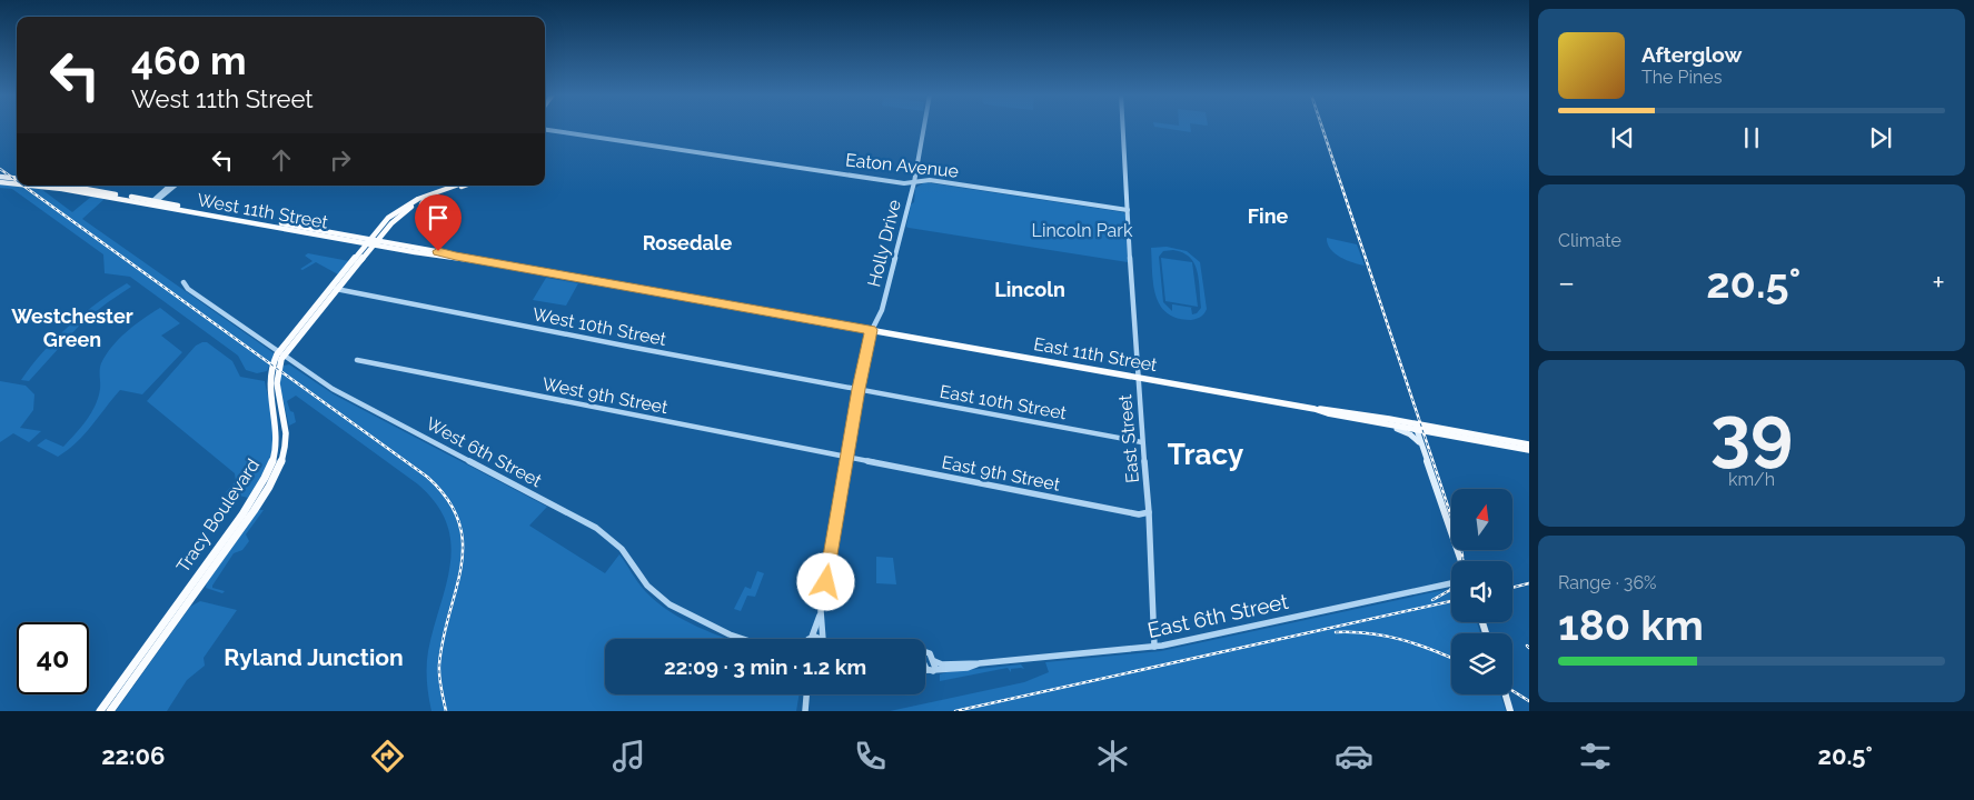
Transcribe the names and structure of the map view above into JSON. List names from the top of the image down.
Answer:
{
  "streets": {
    "main road": ["West 11th Street", "East 11th Street", "Tracy Boulevard"],
    "street": [
      "Eaton Avenue",
      "Holly Drive",
      "West 10th Street",
      "West 9th Street",
      "East 10th Street",
      "East Street",
      "West 6th Street",
      "East 9th Street",
      "East 6th Street"
    ]
  },
  "crossings": [
    ["Eaton Avenue", "Holly Drive"],
    ["Eaton Avenue", "East Street"],
    ["West 11th Street", "Holly Drive"],
    ["West 11th Street", "East 11th Street"],
    ["West 11th Street", "Tracy Boulevard"],
    ["Holly Drive", "West 10th Street"],
    ["Holly Drive", "East 11th Street"],
    ["Holly Drive", "West 9th Street"],
    ["Holly Drive", "East 10th Street"],
    ["Holly Drive", "East 9th Street"],
    ["West 10th Street", "East 10th Street"],
    ["West 10th Street", "Tracy Boulevard"],
    ["East 11th Street", "East Street"],
    ["West 9th Street", "East 9th Street"],
    ["East 10th Street", "East Street"],
    ["East Street", "East 9th Street"],
    ["East Street", "East 6th Street"],
    ["West 6th Street", "Tracy Boulevard"]
  ],
  "districts": [
    "Fine",
    "Rosedale",
    "Lincoln",
    "Westchester Green",
    "Tracy",
    "Ryland Junction"
  ],
  "parks": ["Lincoln Park"],
  "north": "top",
  "page": {
    "turn": ["460 m", "West 11th Street"],
    "song": ["Afterglow", "The Pines"],
    "tile": [
      "Climate",
      ["39", "km/h"],
      ["Range · 36%", "180 km"]
    ],
    "heat": ["−", "20.5°", "+"],
    "limit": "40",
    "trip": "22:09 · 3 min · 1.2 km",
    "tabs": ["22:06", "20.5°"]
  }
}
